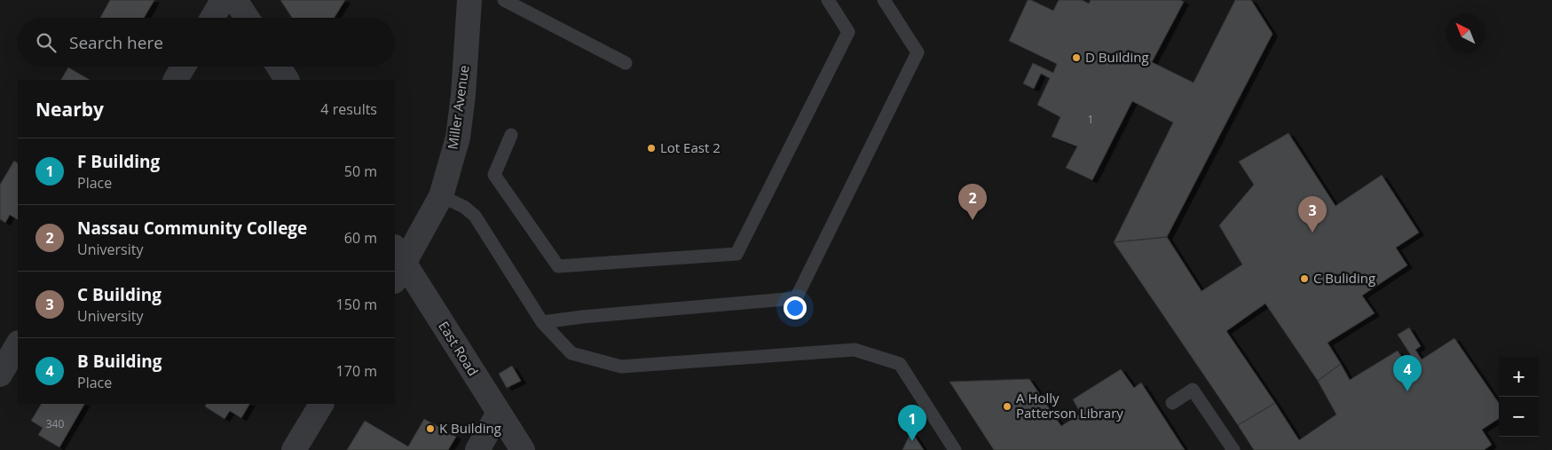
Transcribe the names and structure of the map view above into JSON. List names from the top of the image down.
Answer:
{
  "streets": {
    "street": ["Miller Avenue", "East Road"]
  },
  "crossings": [
    ["Miller Avenue", "East Road"]
  ],
  "places": [
    "D Building",
    "Lot East 2",
    "C Buliding",
    "A Holly Patterson Library",
    "K Building"
  ],
  "house_numbers": ["1", "340"],
  "north": "top left",
  "page": {
    "search": "Search here",
    "heading": ["Nearby", "4 results"],
    "list": [
      {
        "mark": "1",
        "name": "F Building",
        "note": "Place",
        "value": "50 m"
      },
      {
        "mark": "2",
        "name": "Nassau Community College",
        "note": "University",
        "value": "60 m"
      },
      {
        "mark": "3",
        "name": "C Building",
        "note": "University",
        "value": "150 m"
      },
      {
        "mark": "4",
        "name": "B Building",
        "note": "Place",
        "value": "170 m"
      }
    ],
    "pins": [
      "2",
      "3",
      "4",
      "1"
    ],
    "map_buttons": ["+", "−"]
  }
}
